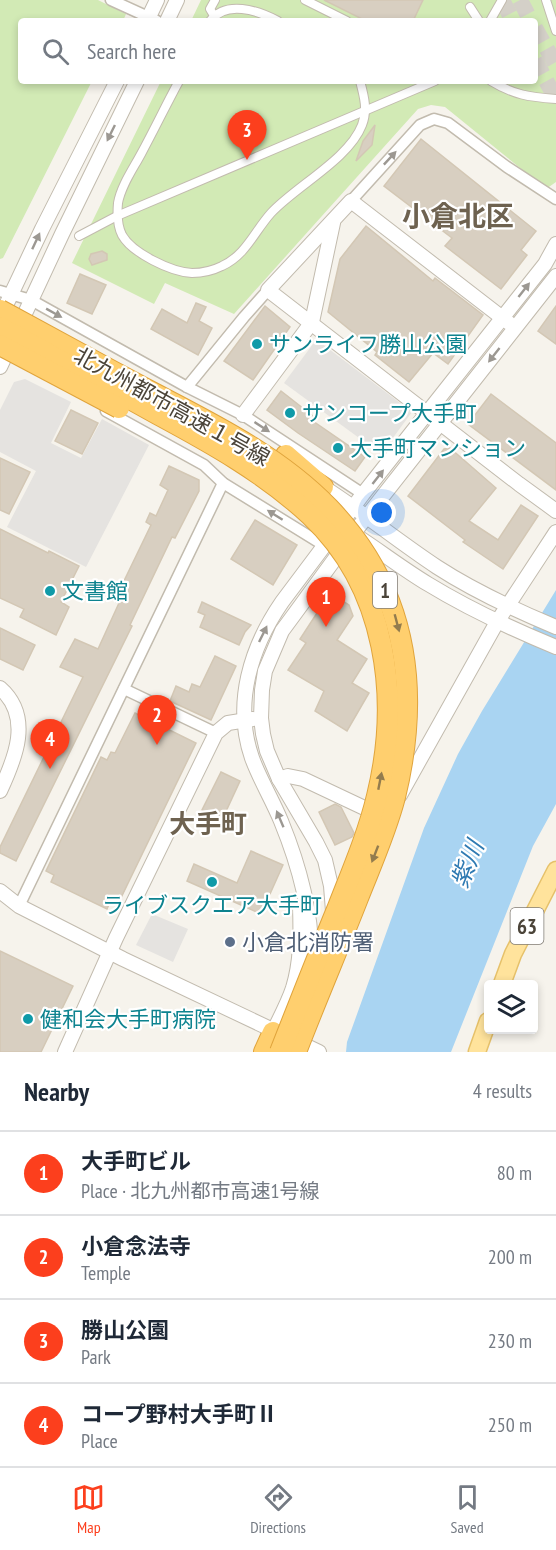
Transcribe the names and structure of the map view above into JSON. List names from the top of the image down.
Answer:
{
  "streets": {
    "highway": ["北九州都市高速１号線", "1"],
    "main road": ["63"]
  },
  "crossings": [
    ["北九州都市高速１号線", "1"]
  ],
  "one_way": ["北九州都市高速１号線"],
  "districts": ["小倉北区", "大手町"],
  "water": ["紫川"],
  "places": [
    "サンライフ勝山公園",
    "サンコープ大手町",
    "大手町マンション",
    "文書館",
    "ライブスクエア大手町",
    "小倉北消防署",
    "健和会大手町病院"
  ],
  "page": {
    "search": "Search here",
    "pins": [
      "3",
      "1",
      "2",
      "4"
    ],
    "heading": ["Nearby", "4 results"],
    "list": [
      {
        "mark": "1",
        "name": "大手町ビル",
        "note": "Place · 北九州都市高速1号線",
        "value": "80 m"
      },
      {
        "mark": "2",
        "name": "小倉念法寺",
        "note": "Temple",
        "value": "200 m"
      },
      {
        "mark": "3",
        "name": "勝山公園",
        "note": "Park",
        "value": "230 m"
      },
      {
        "mark": "4",
        "name": "コープ野村大手町Ⅱ",
        "note": "Place",
        "value": "250 m"
      }
    ],
    "nav": ["Map", "Directions", "Saved"]
  }
}
